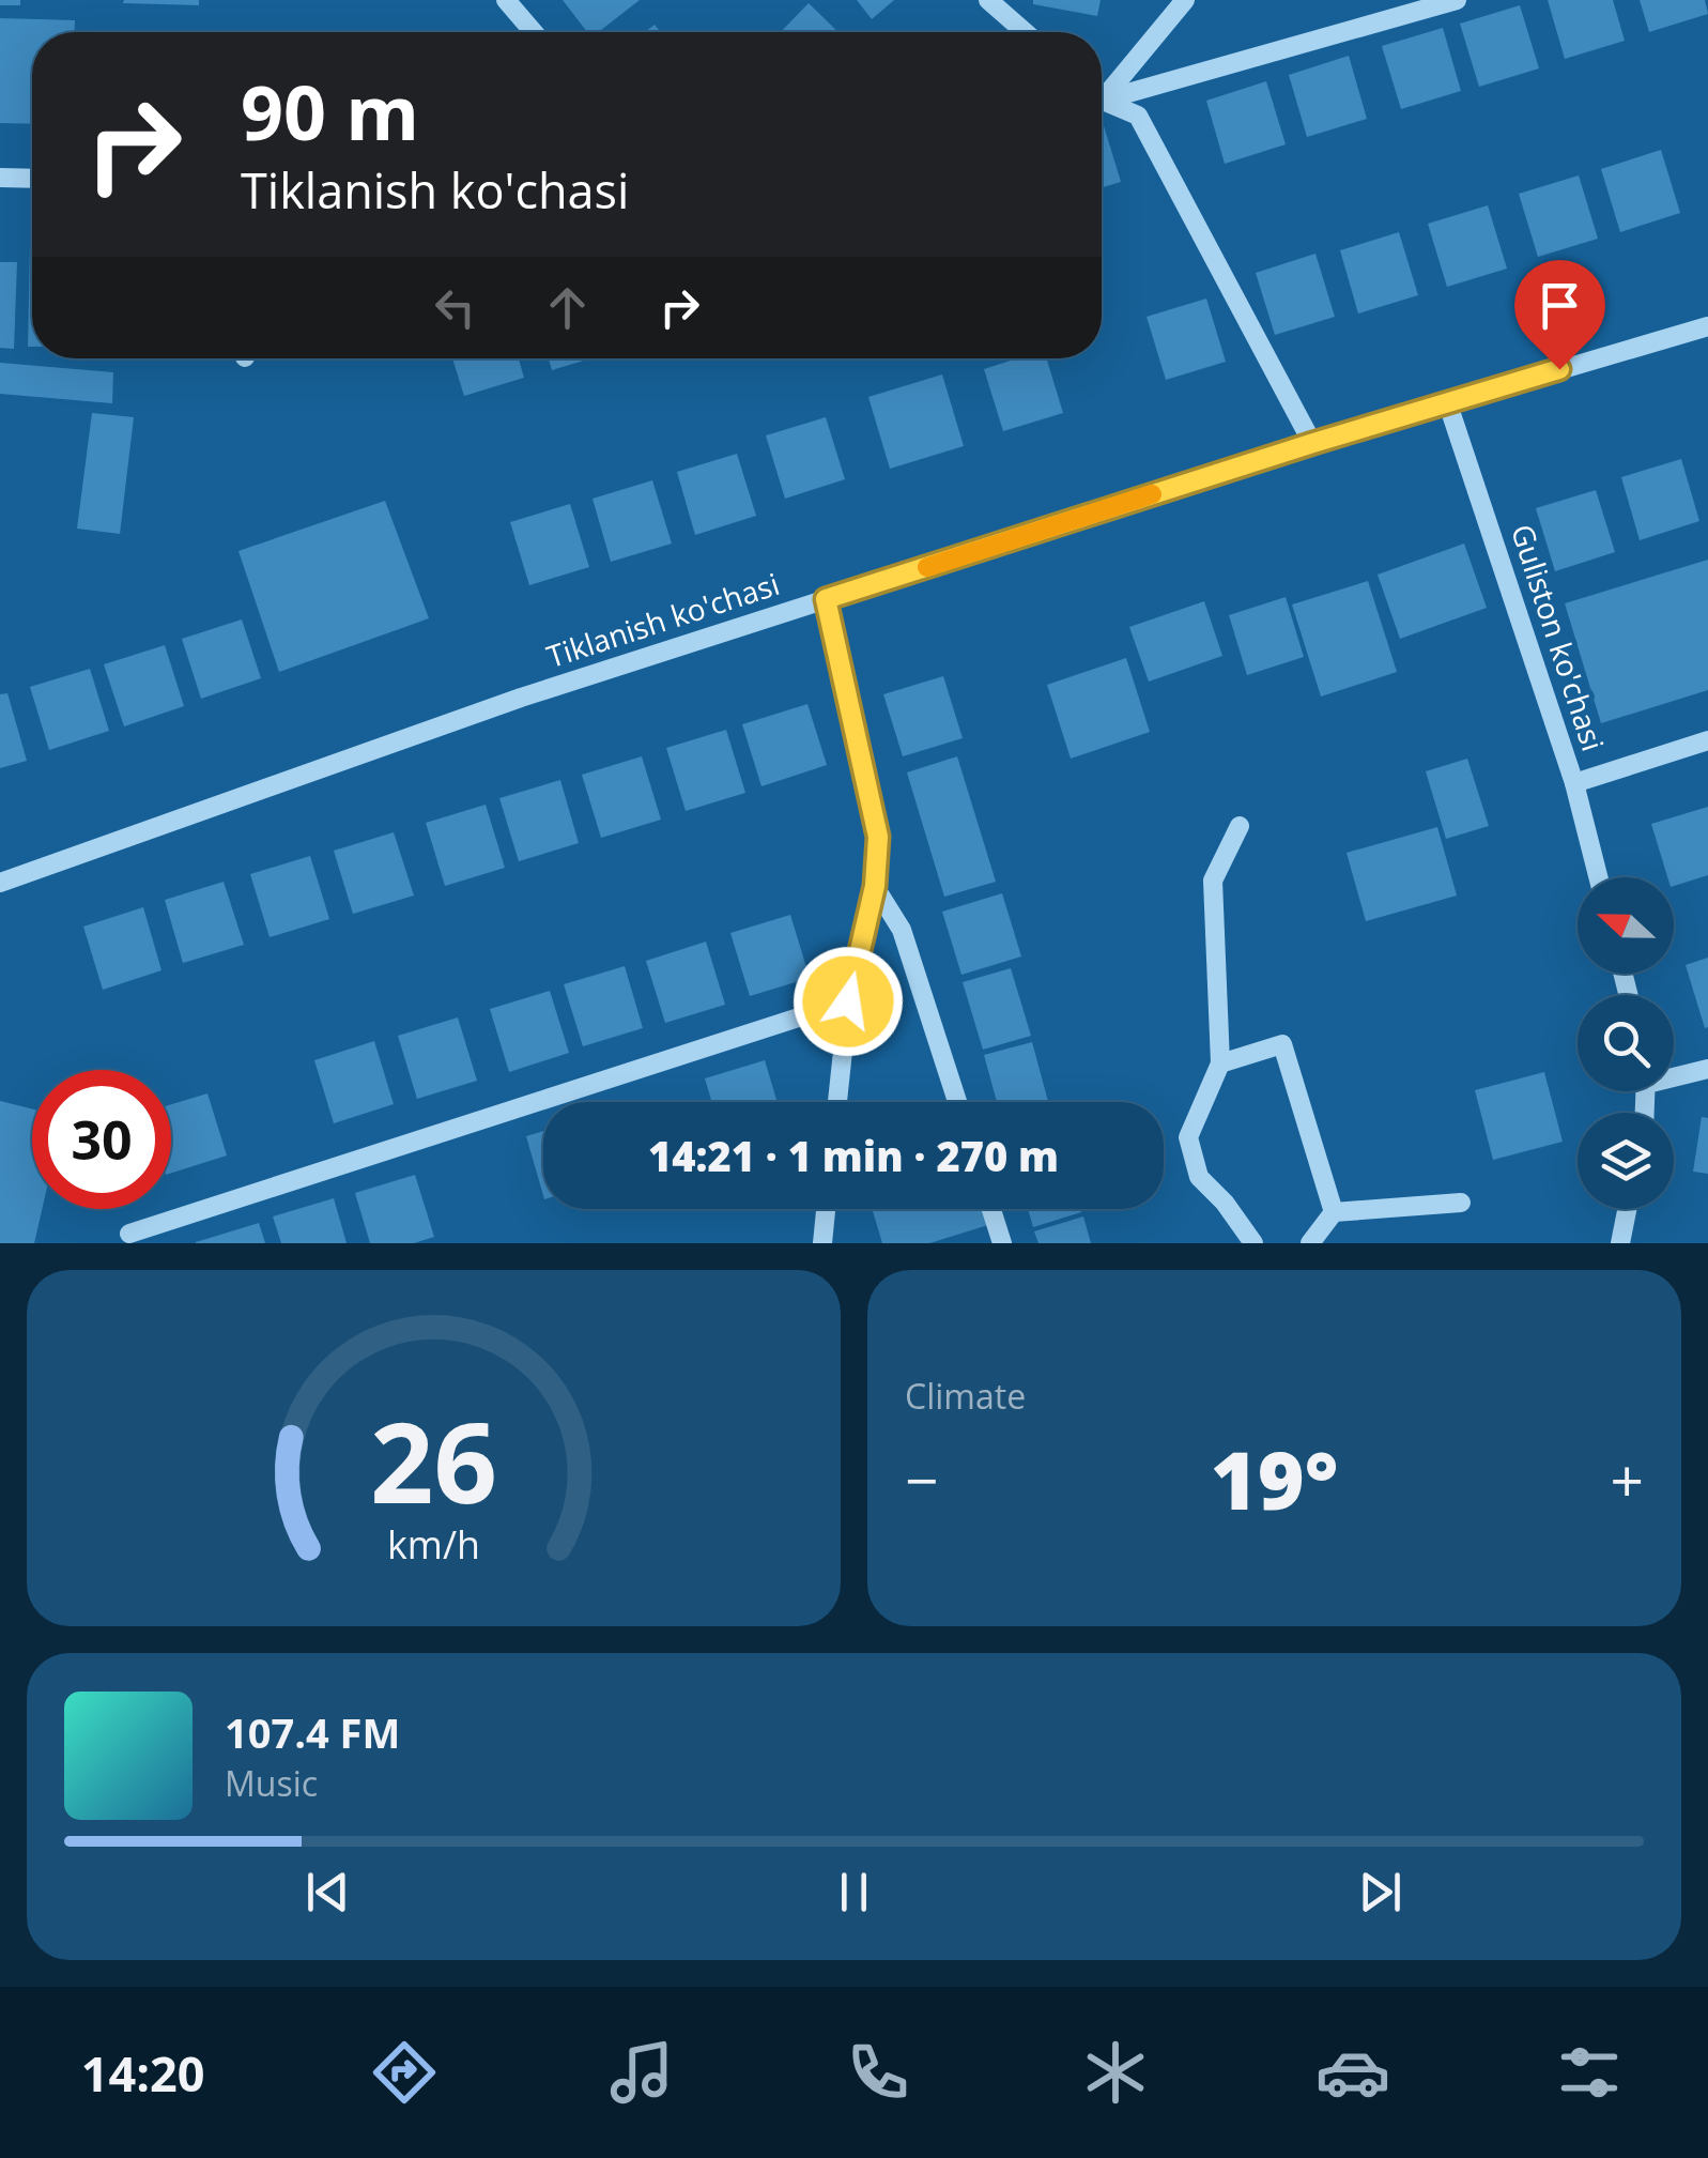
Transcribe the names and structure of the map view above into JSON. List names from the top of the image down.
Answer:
{
  "streets": {
    "street": ["Tiklanish ko'chasi", "Guliston ko'chasi"]
  },
  "crossings": [
    ["Tiklanish ko'chasi", "Guliston ko'chasi"]
  ],
  "north": "left",
  "page": {
    "turn": ["90 m", "Tiklanish ko'chasi"],
    "limit": "30",
    "trip": "14:21 · 1 min · 270 m",
    "tile": "Climate",
    "heat": ["−", "19°", "+"],
    "song": ["107.4 FM", "Music"],
    "tabs": "14:20",
    "gauge": ["26", "km/h"]
  }
}
